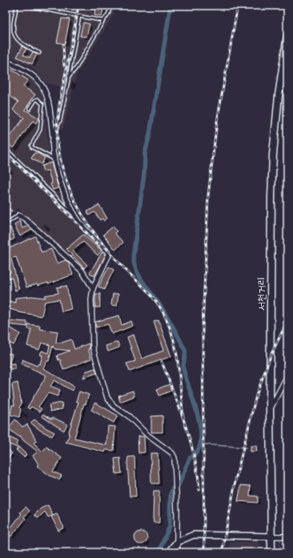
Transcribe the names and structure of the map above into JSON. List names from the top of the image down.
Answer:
{
  "streets": {
    "main road": ["서천거리"]
  }
}
